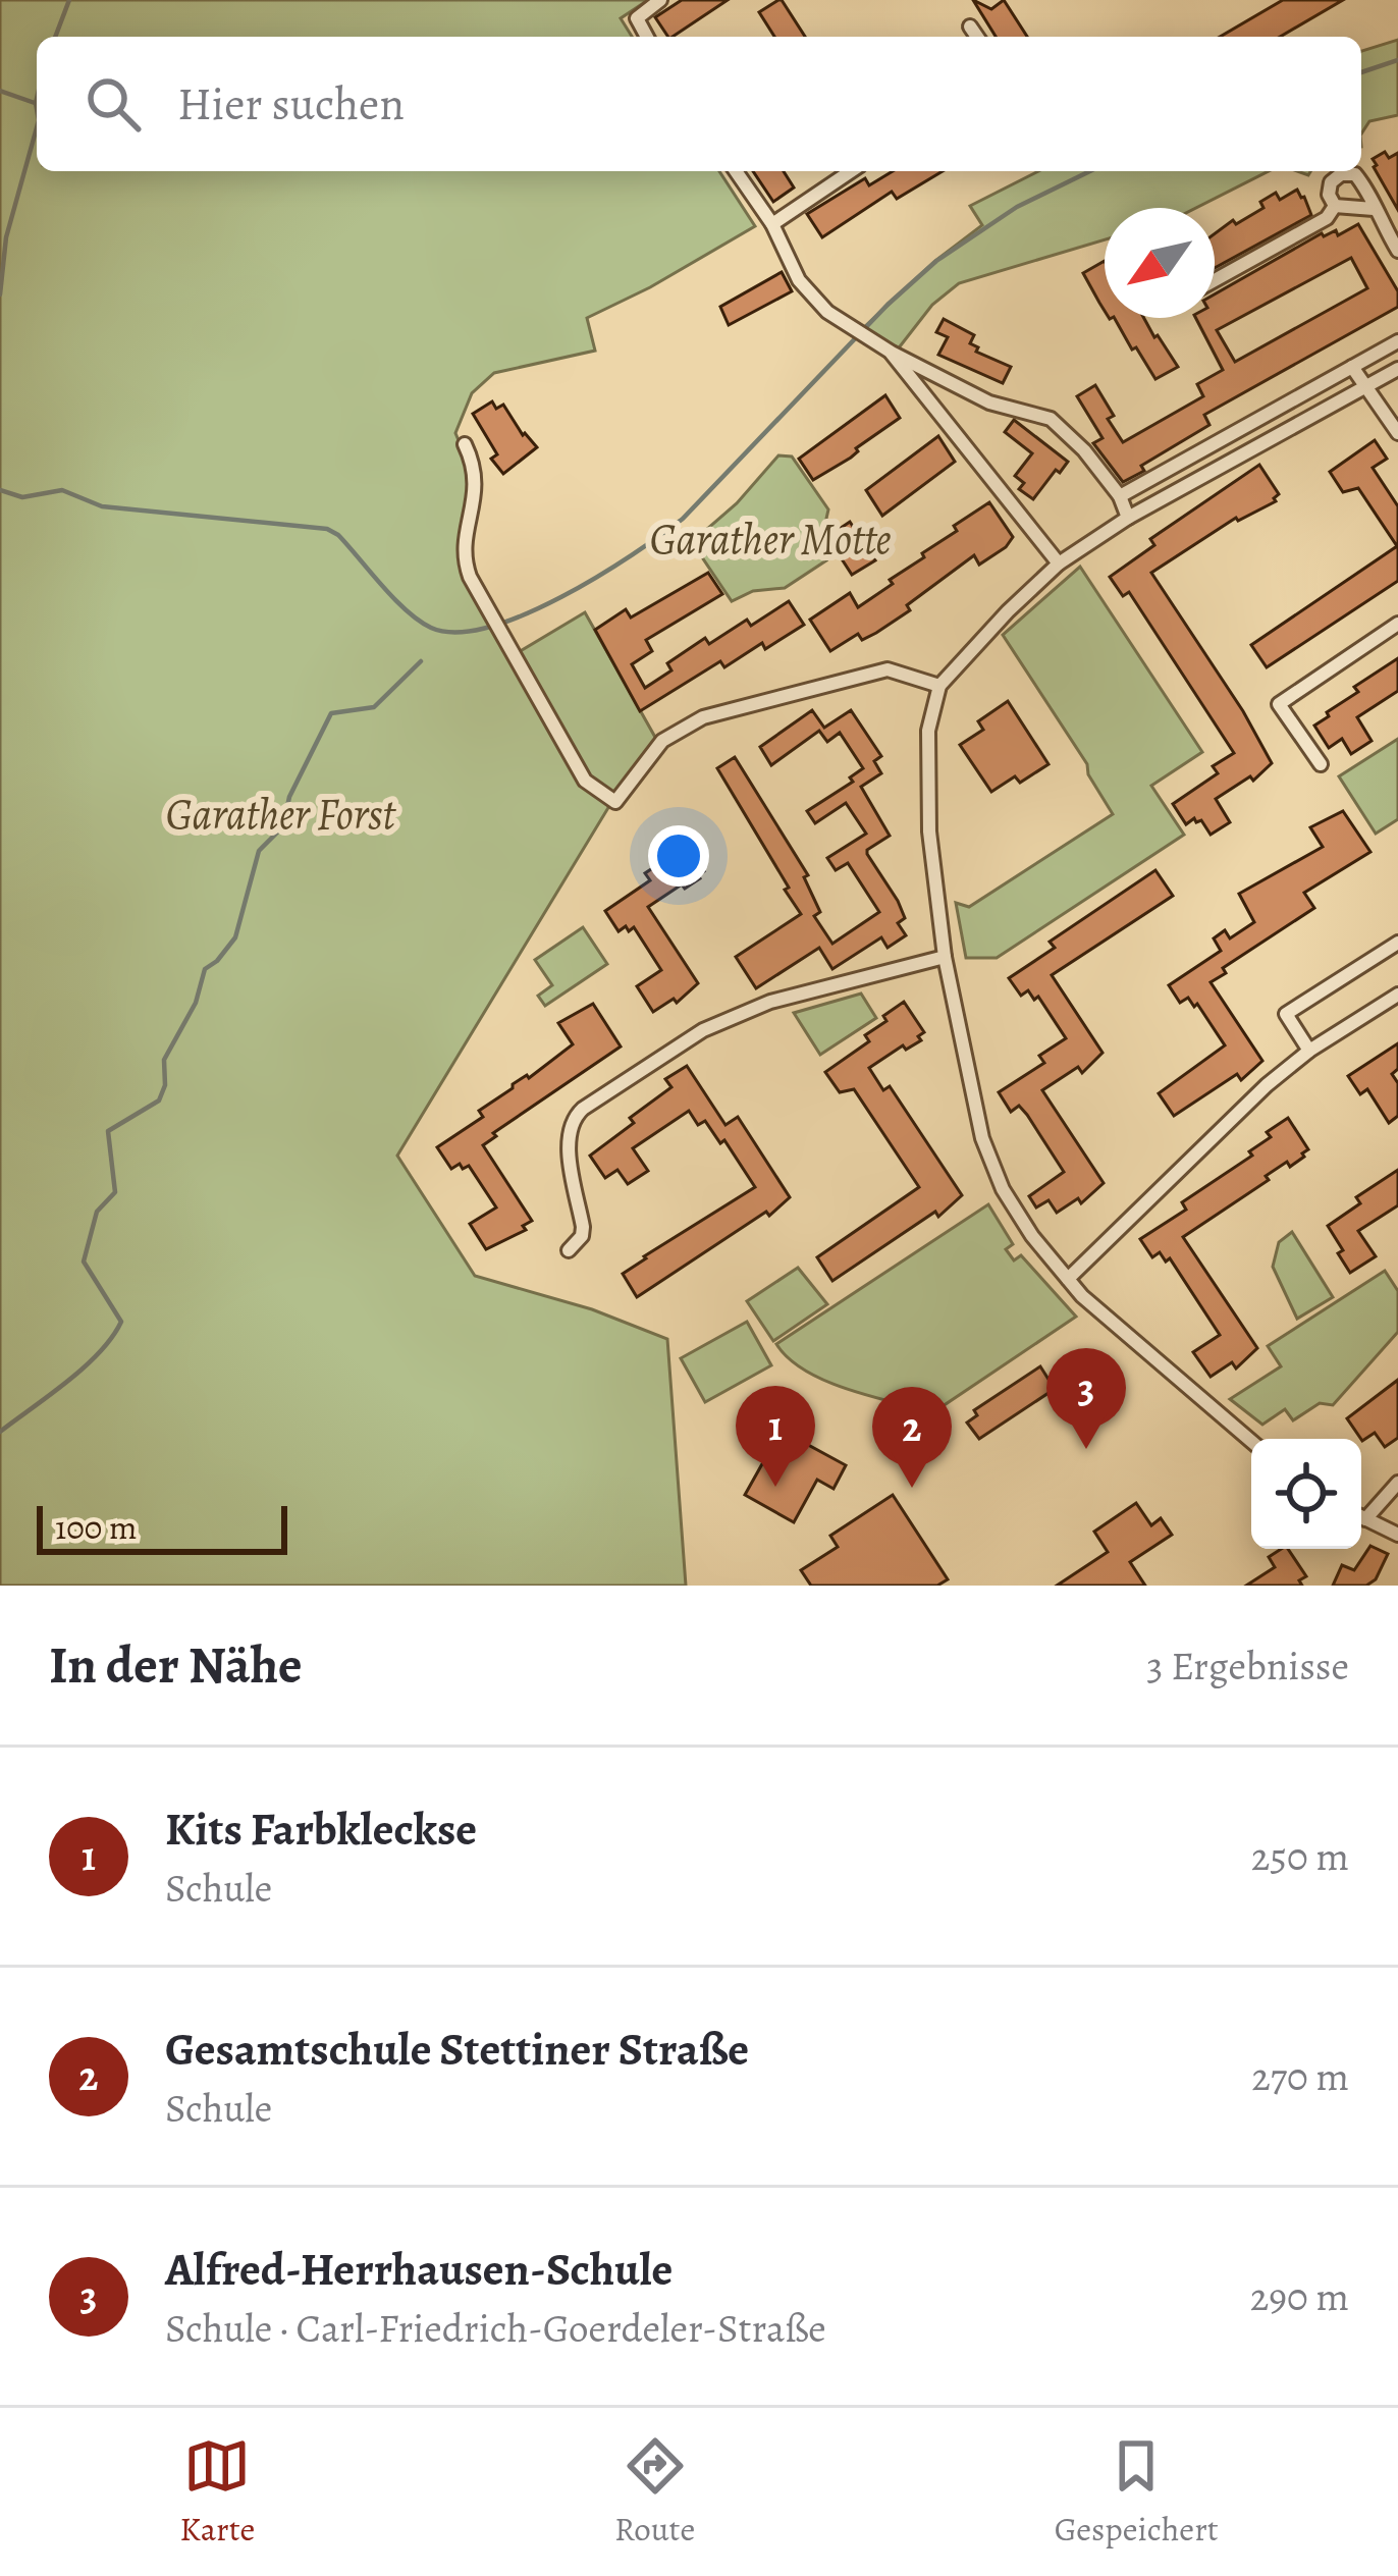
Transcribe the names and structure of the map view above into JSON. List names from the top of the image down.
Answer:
{
  "parks": ["Garather Motte", "Garather Forst"],
  "scale_bar": "100 m",
  "north": "bottom left",
  "page": {
    "search": "Hier suchen",
    "pins": ["3", "1", "2"],
    "scale": "100 m",
    "heading": ["In der Nähe", "3 Ergebnisse"],
    "list": [
      {
        "mark": "1",
        "name": "Kits Farbkleckse",
        "note": "Schule",
        "value": "250 m"
      },
      {
        "mark": "2",
        "name": "Gesamtschule Stettiner Straße",
        "note": "Schule",
        "value": "270 m"
      },
      {
        "mark": "3",
        "name": "Alfred-Herrhausen-Schule",
        "note": "Schule · Carl-Friedrich-Goerdeler-Straße",
        "value": "290 m"
      }
    ],
    "nav": ["Karte", "Route", "Gespeichert"]
  }
}
